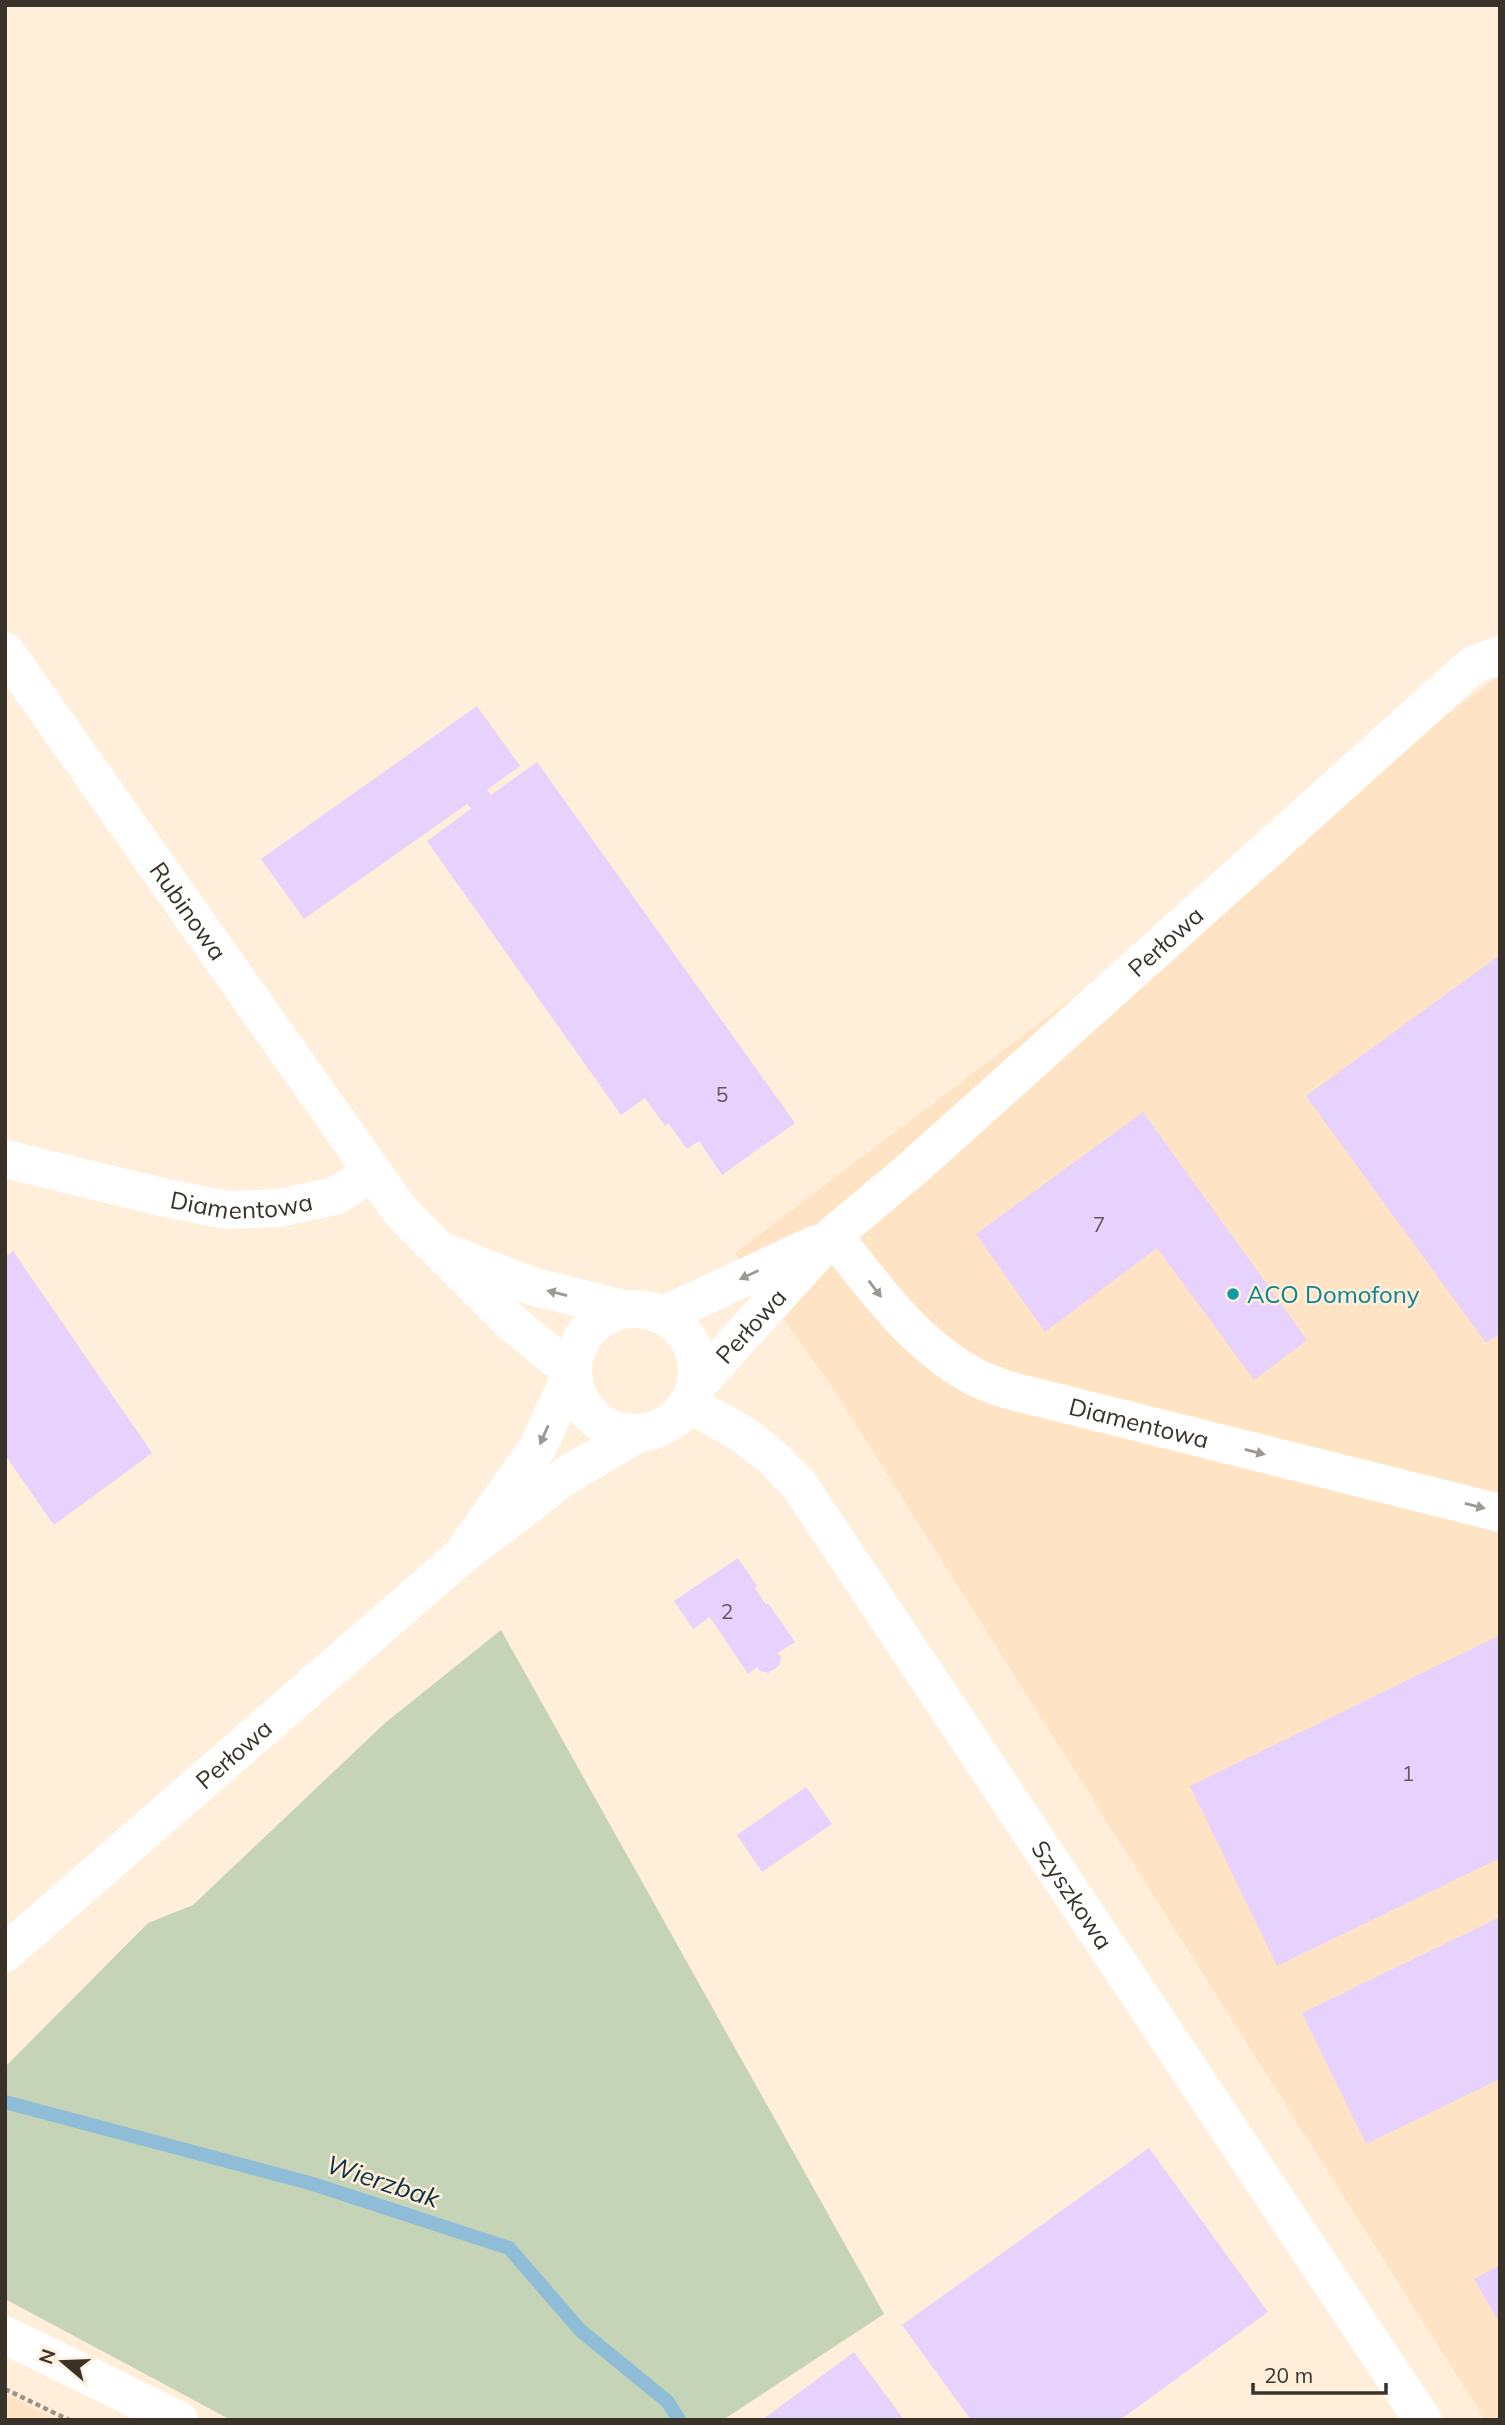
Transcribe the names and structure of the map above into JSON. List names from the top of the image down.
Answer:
{
  "streets": {
    "street": [
      "Rubinowa",
      "Perłowa",
      "Diamentowa",
      "Szyszkowa"
    ]
  },
  "crossings": [
    ["Rubinowa", "Diamentowa"],
    ["Perłowa", "Diamentowa"],
    ["Perłowa", "Szyszkowa"]
  ],
  "one_way": ["Diamentowa"],
  "water": ["Wierzbak"],
  "places": ["ACO Domofony"],
  "house_numbers": [
    "5",
    "7",
    "2",
    "1"
  ],
  "scale_bar": "20 m",
  "north": "left"
}
